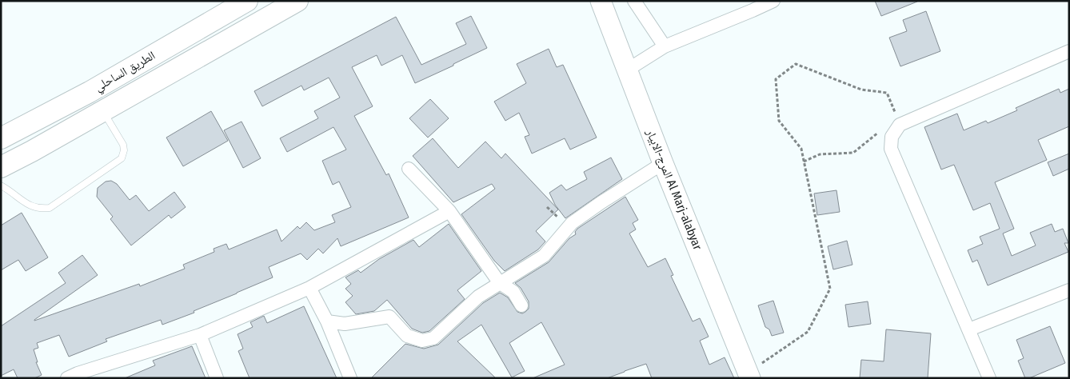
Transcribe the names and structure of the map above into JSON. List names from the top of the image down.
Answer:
{
  "streets": {
    "highway": ["الطريق الساحلي"],
    "main road": ["المرج-الابيار Al Marj-alabyar"]
  }
}
